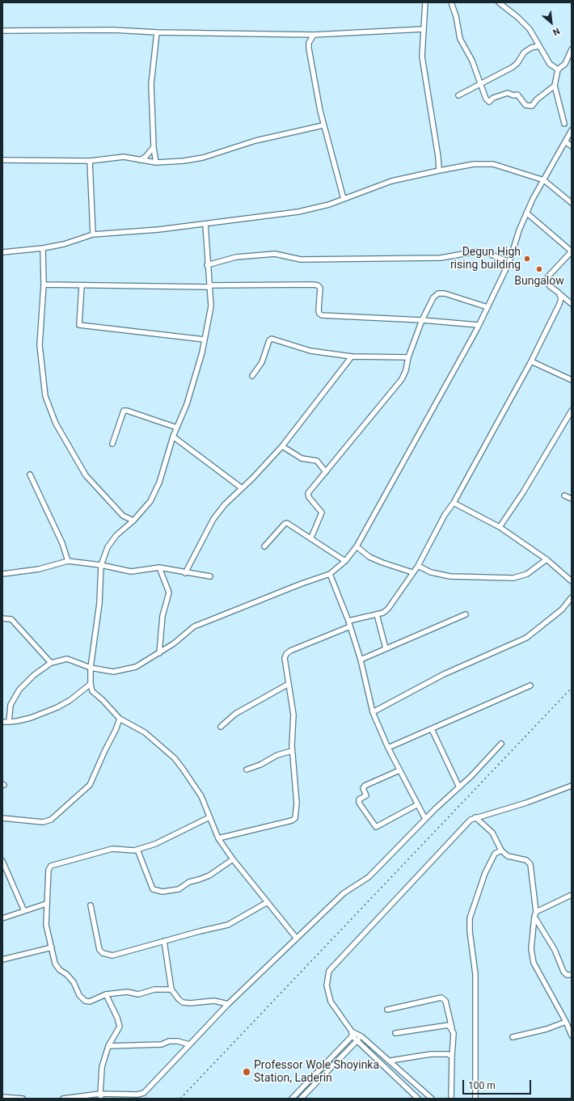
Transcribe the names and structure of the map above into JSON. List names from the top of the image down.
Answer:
{
  "places": ["Degun High rising building", "Bungalow", "Professor Wole Shoyinka Station, Laderin"],
  "scale_bar": "100 m",
  "north": "bottom right"
}
